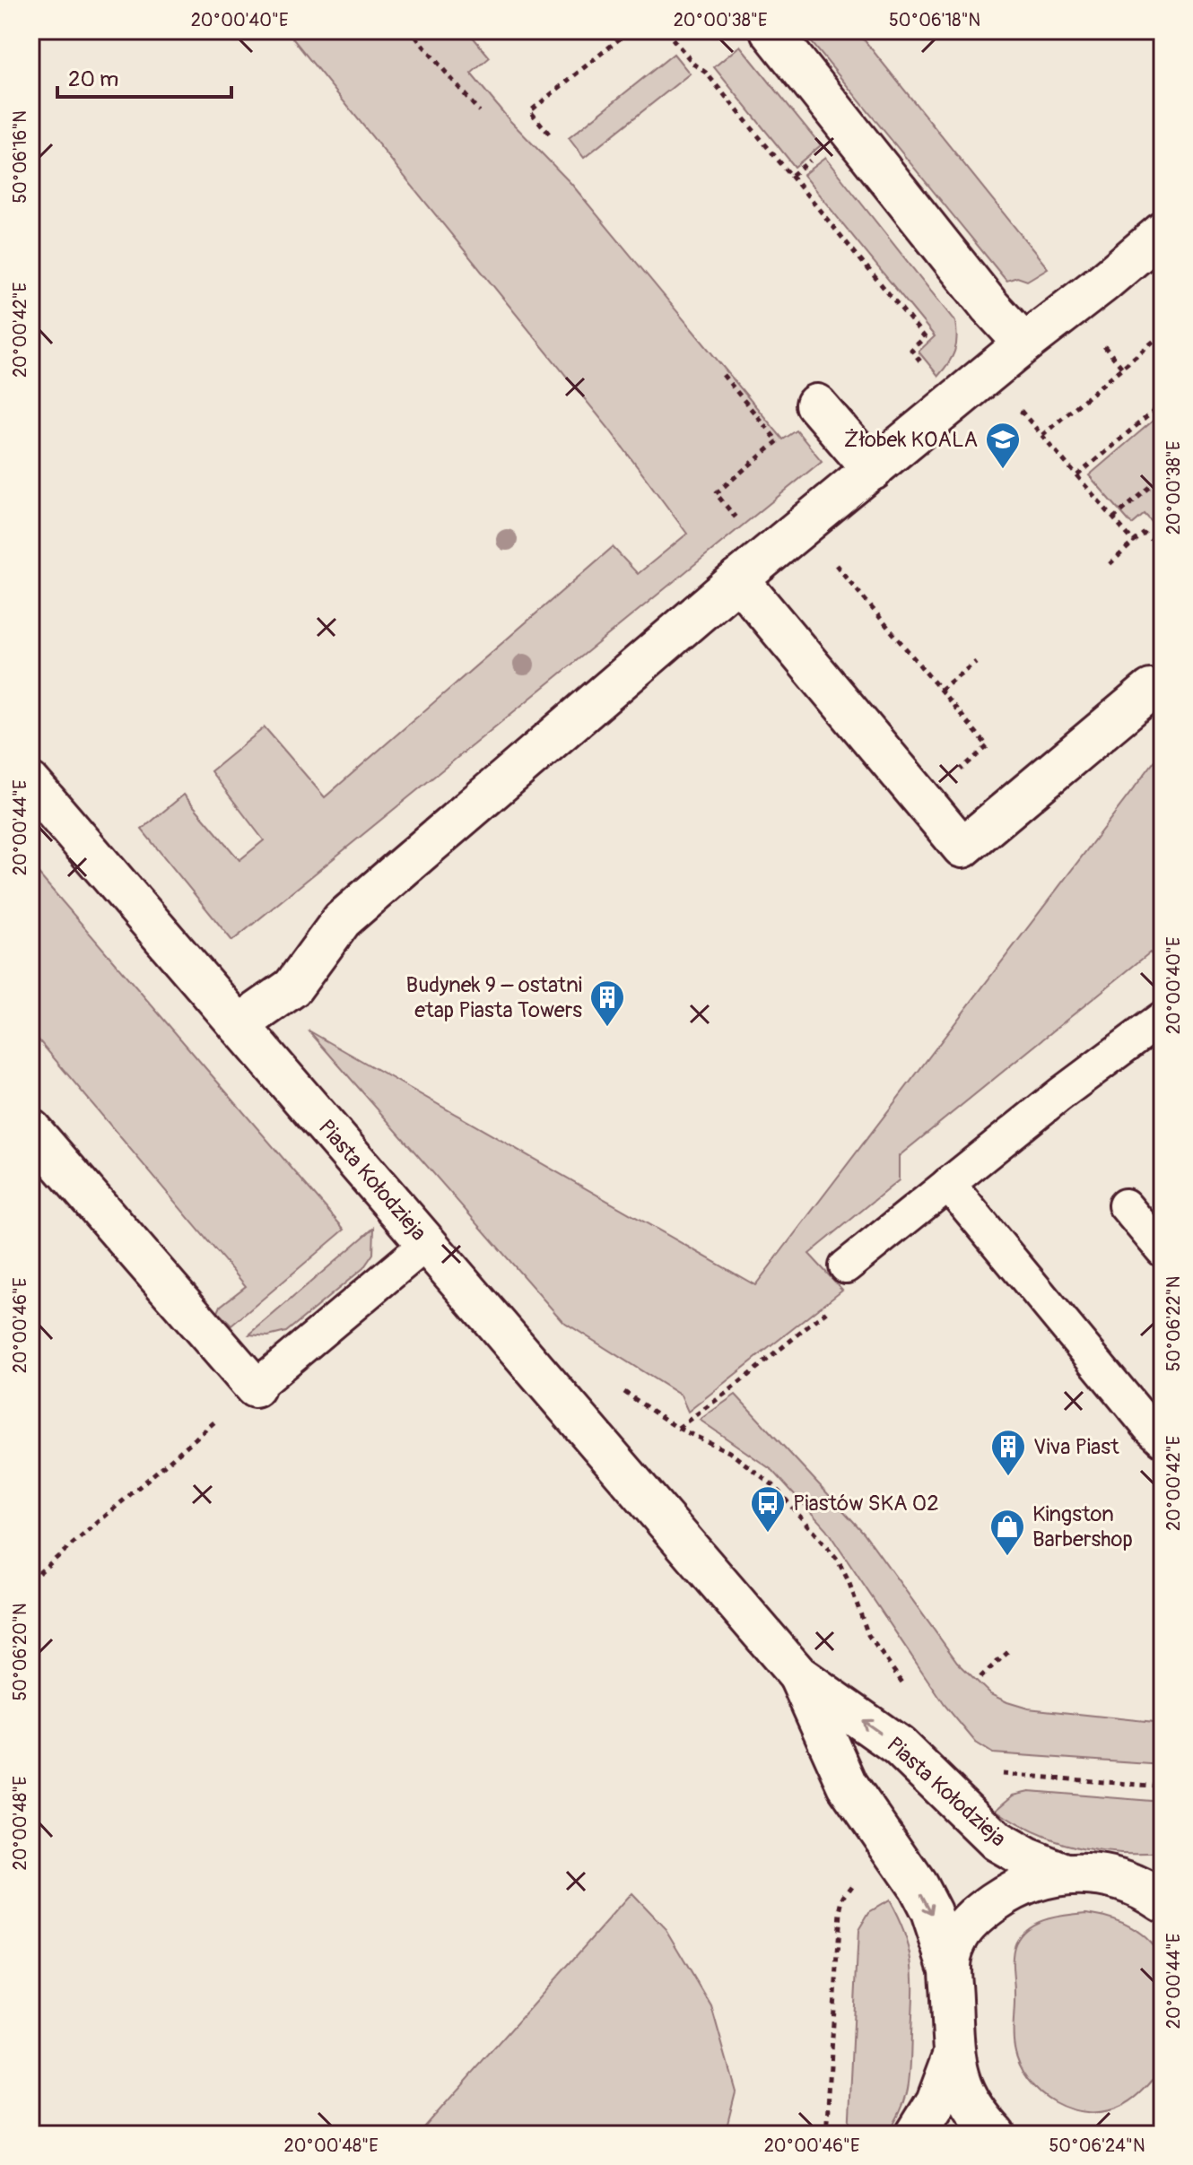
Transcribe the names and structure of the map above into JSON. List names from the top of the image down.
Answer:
{
  "streets": {
    "street": ["Piasta Kołodzieja"]
  },
  "places": {
    "school or university": ["Żłobek KOALA"],
    "building": ["Budynek 9 – ostatni etap Piasta Towers", "Viva Piast"],
    "bus stop": ["Piastów SKA 02"],
    "shop": ["Kingston Barbershop"]
  },
  "scale_bar": "20 m",
  "coordinates": [
    "20°00'40\"E",
    "20°00'38\"E",
    "50°06'18\"N",
    "50°06'16\"N",
    "20°00'42\"E",
    "20°00'44\"E",
    "50°06'22\"N",
    "20°00'46\"E",
    "50°06'20\"N",
    "20°00'48\"E",
    "50°06'24\"N"
  ]
}
